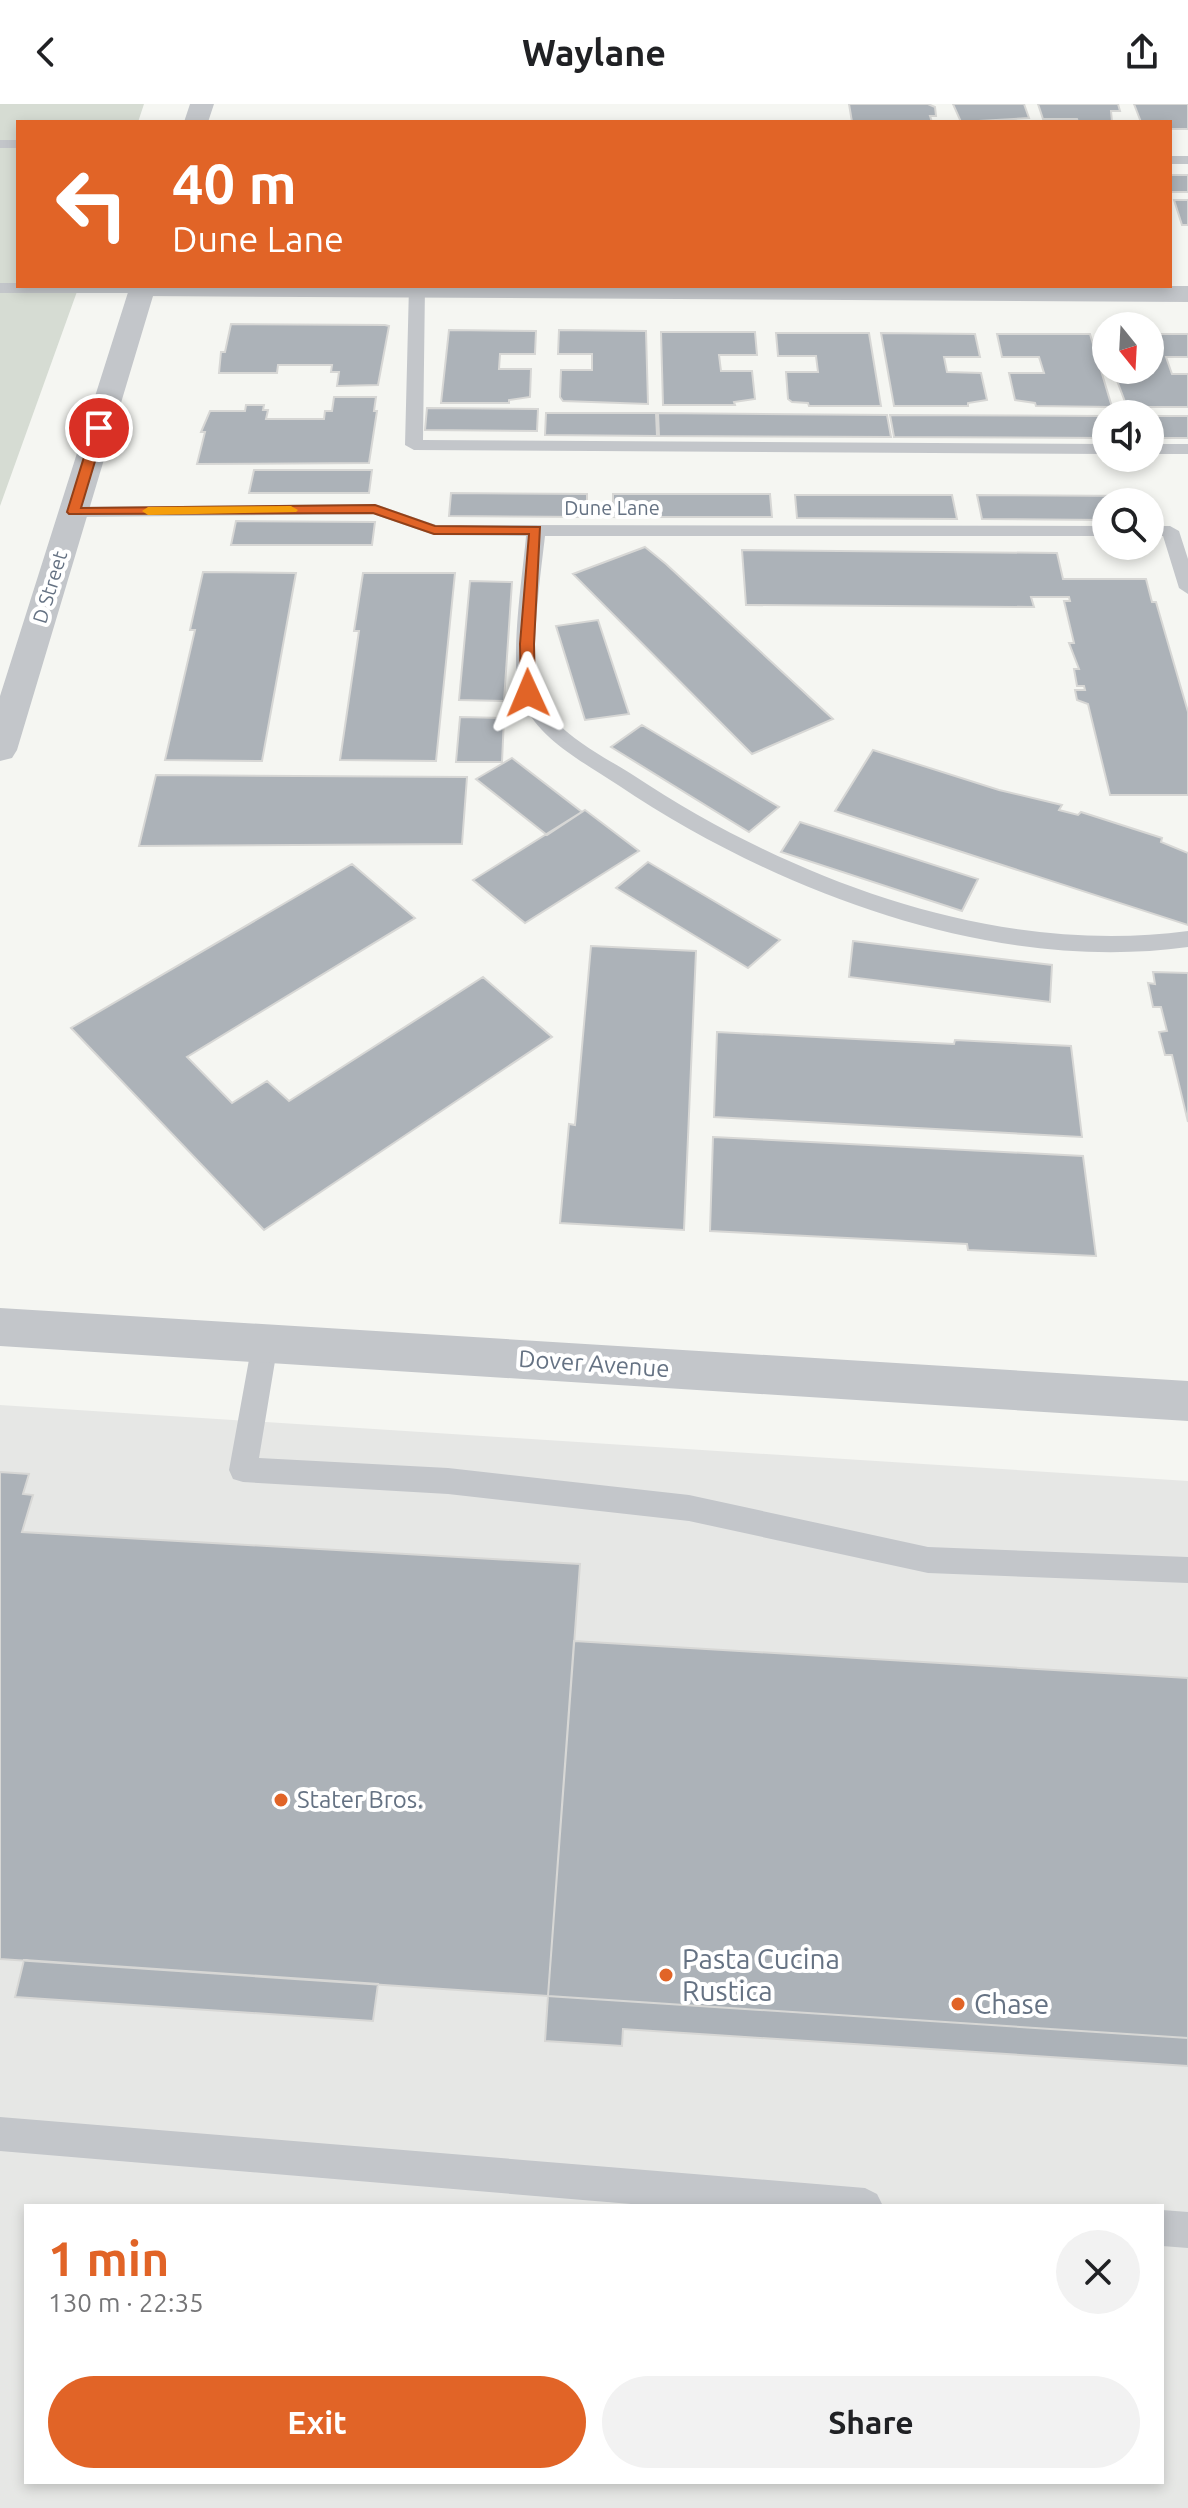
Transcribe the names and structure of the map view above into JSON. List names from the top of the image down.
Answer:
{
  "streets": {
    "street": ["D Street", "Dover Avenue"],
    "lane": ["Dune Lane"]
  },
  "crossings": [
    ["Dune Lane", "D Street"]
  ],
  "places": ["Stater Bros.", "Pasta Cucina Rustica", "Chase"],
  "north": "bottom",
  "page": {
    "header": "Waylane",
    "turn": ["40 m", "Dune Lane"],
    "heading": ["1 min", "130 m · 22:35"],
    "buttons": ["Exit", "Share"]
  }
}
